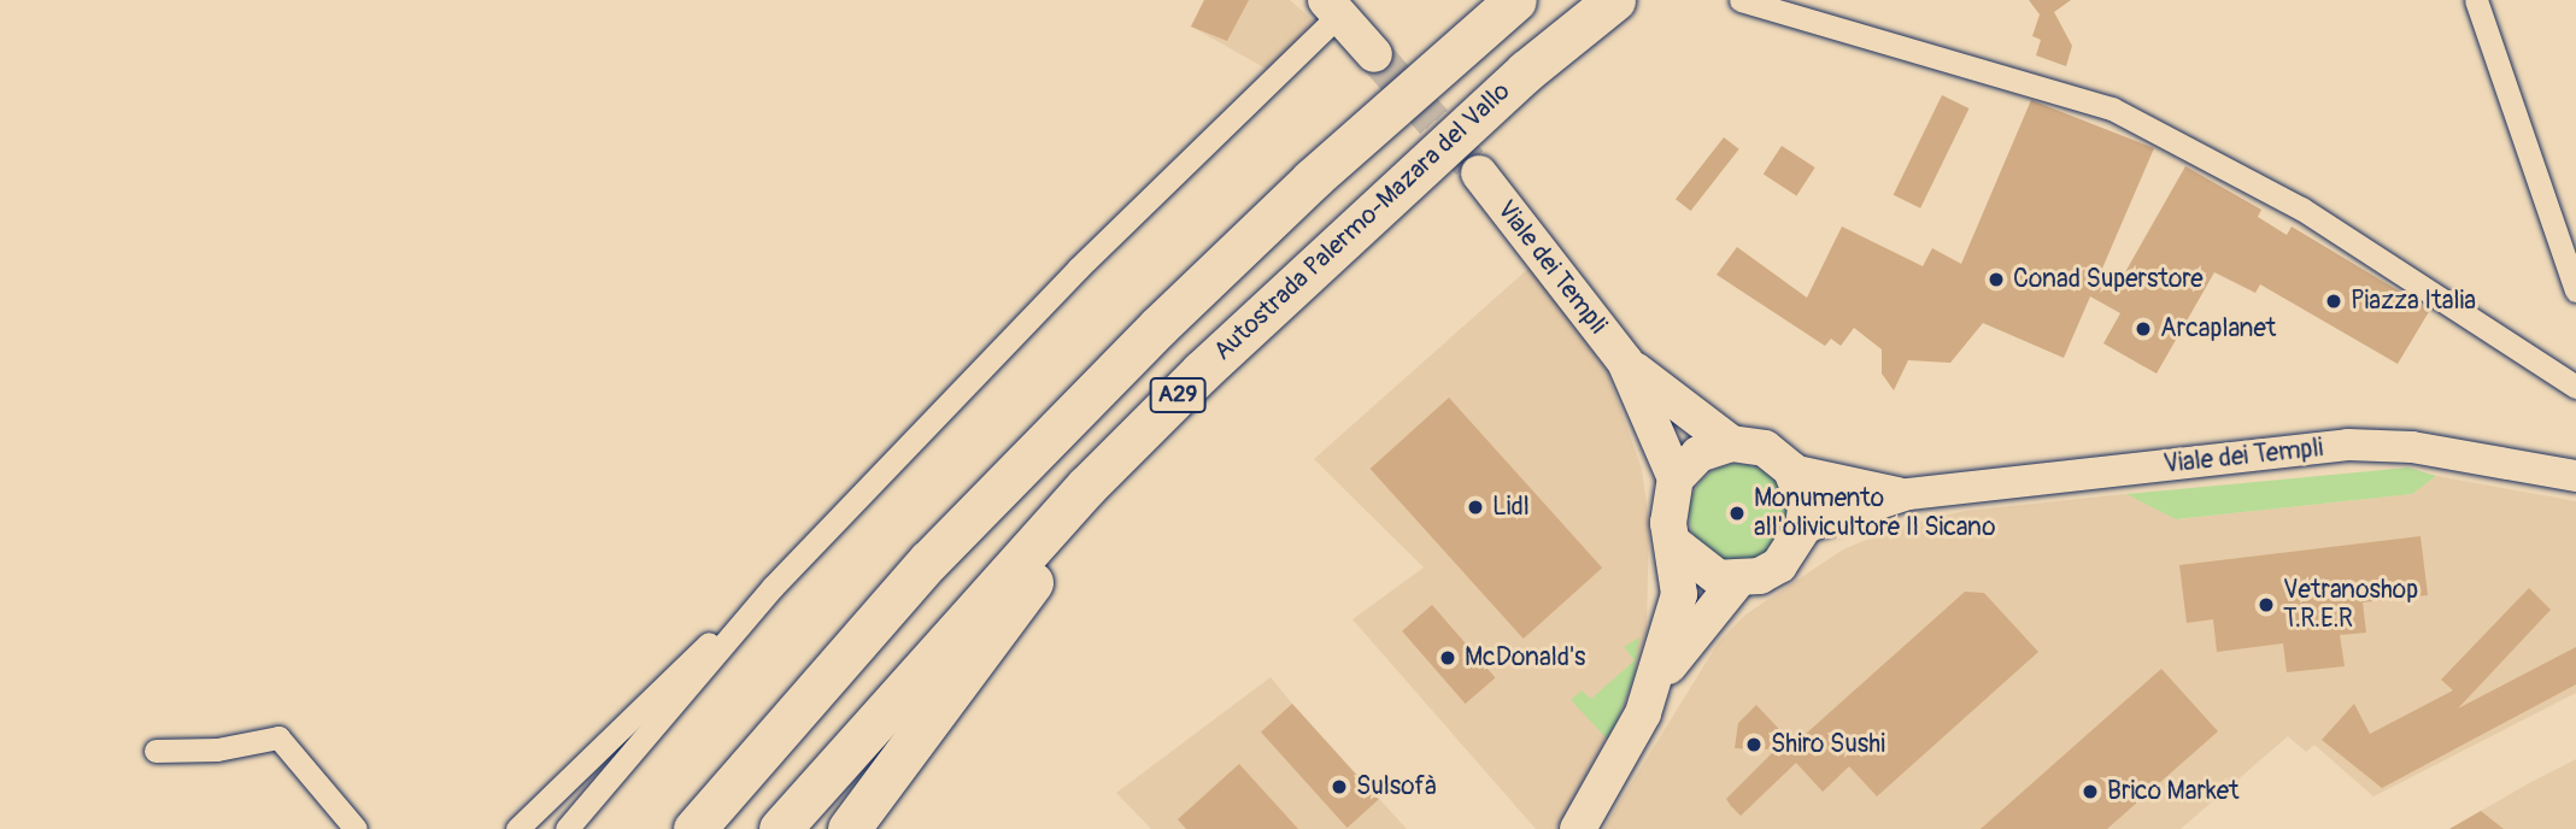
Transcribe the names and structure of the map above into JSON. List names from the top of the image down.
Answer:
{
  "streets": {
    "highway": ["Autostrada Palermo-Mazara del Vallo", "A29"],
    "main road": ["Viale dei Templi"]
  },
  "places": [
    "Conad Superstore",
    "Piazza Italia",
    "Arcaplanet",
    "Lidl",
    "Monumento all'olivicultore Il Sicano",
    "Vetranoshop T.R.E.R",
    "McDonald's",
    "Shiro Sushi",
    "Sulsofà",
    "Brico Market"
  ]
}
